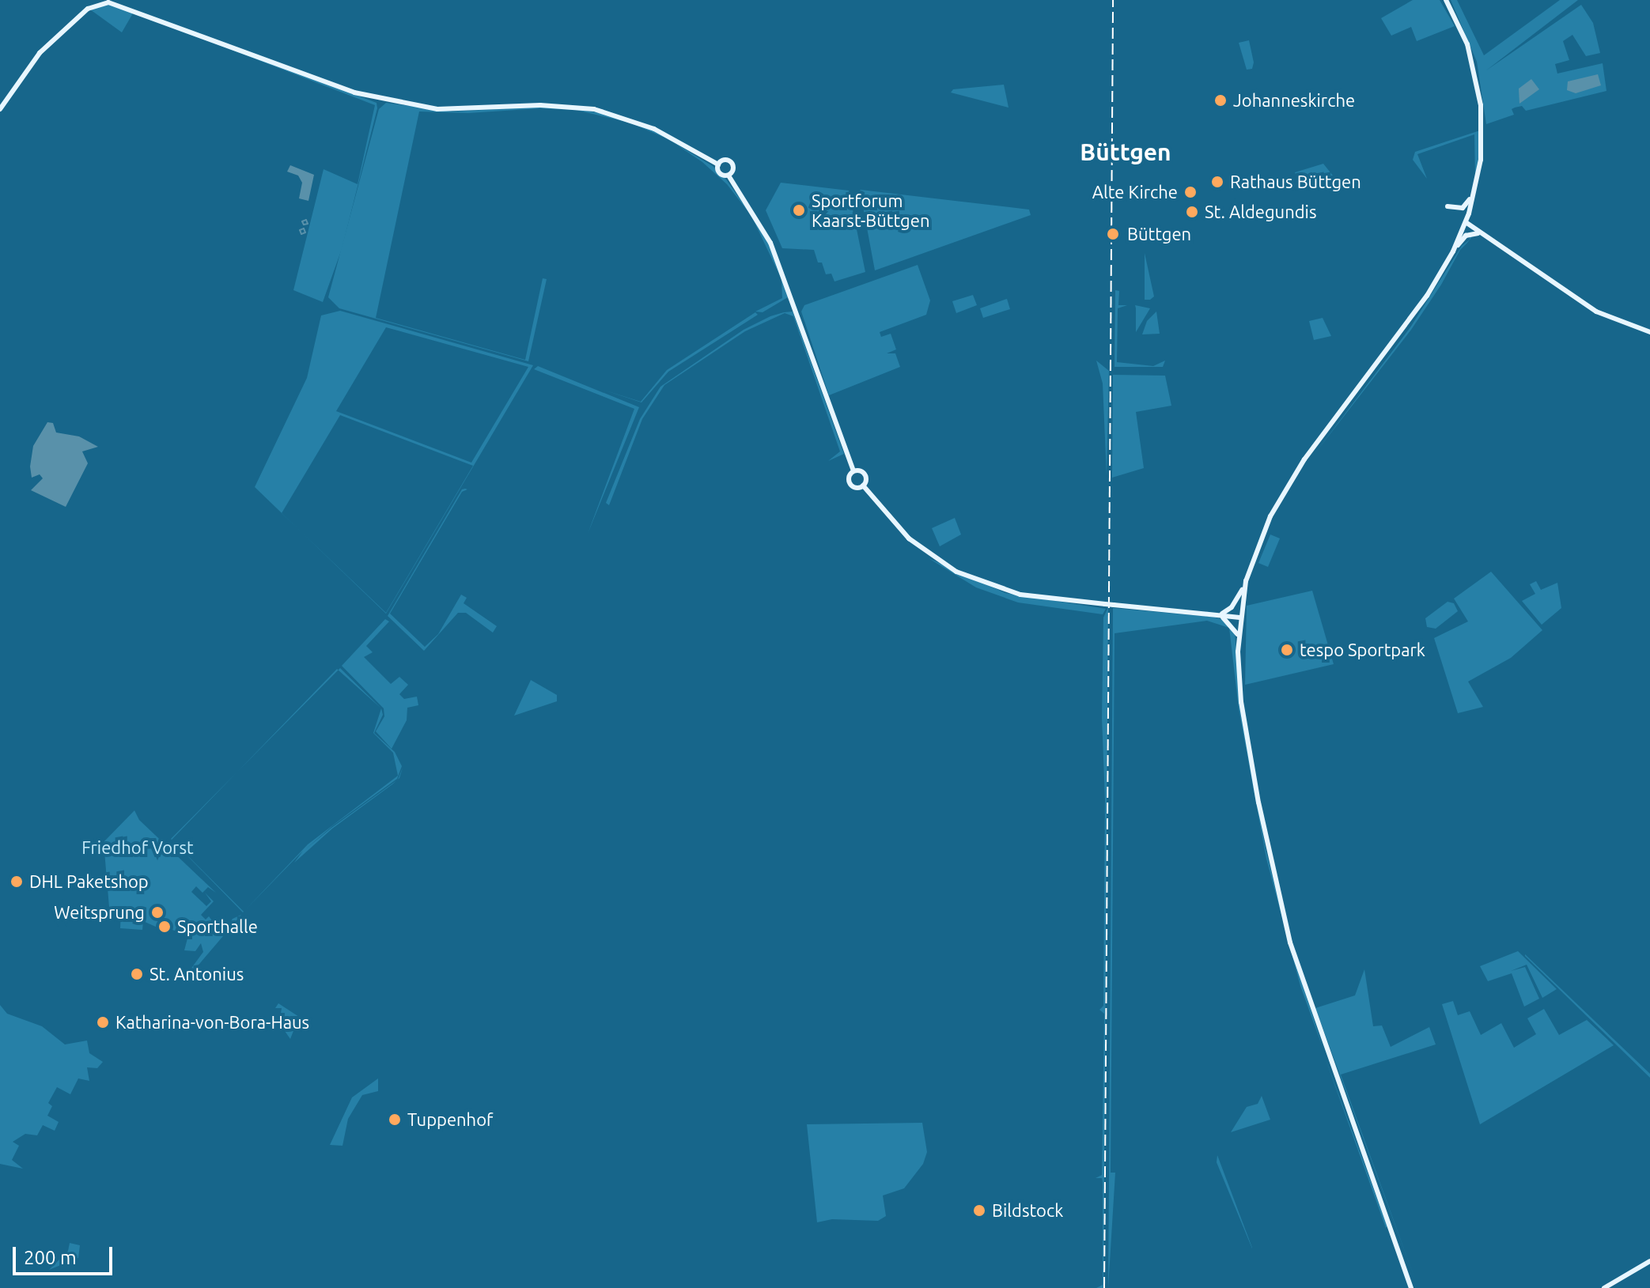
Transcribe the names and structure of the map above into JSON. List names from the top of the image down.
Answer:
{
  "districts": ["Büttgen"],
  "parks": ["Friedhof Vorst"],
  "places": [
    "Johanneskirche",
    "Rathaus Büttgen",
    "Alte Kirche",
    "Sportforum Kaarst-Büttgen",
    "St. Aldegundis",
    "Büttgen",
    "tespo Sportpark",
    "DHL Paketshop",
    "Weitsprung",
    "Sporthalle",
    "St. Antonius",
    "Katharina-von-Bora-Haus",
    "Tuppenhof",
    "Bildstock"
  ],
  "scale_bar": "200 m"
}
